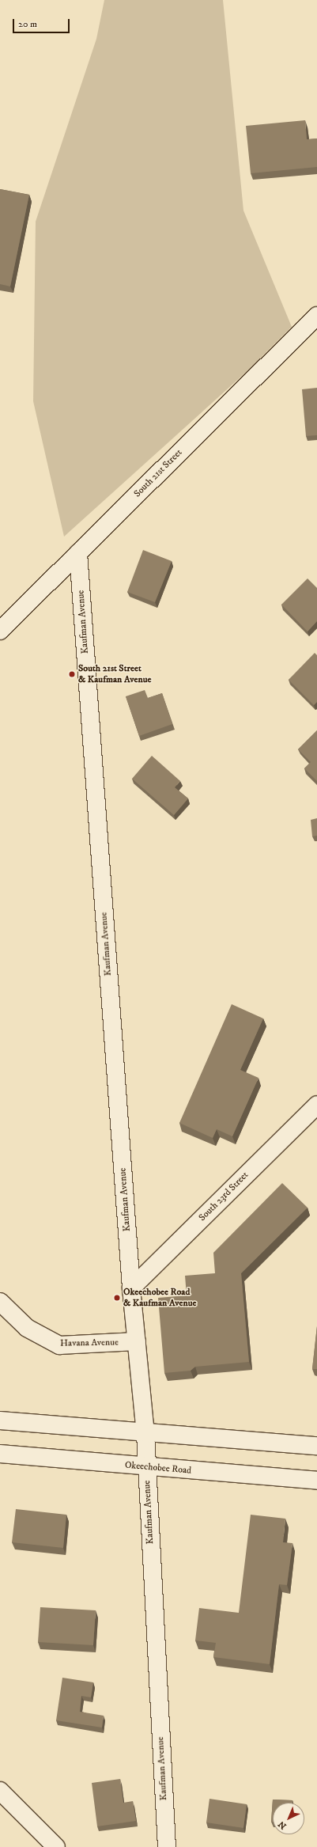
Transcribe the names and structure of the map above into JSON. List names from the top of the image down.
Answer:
{
  "streets": {
    "street": [
      "South 21st Street",
      "Kaufman Avenue",
      "South 23rd Street",
      "Havana Avenue",
      "Okeechobee Road"
    ]
  },
  "crossings": [
    ["South 21st Street", "Kaufman Avenue"],
    ["Kaufman Avenue", "South 23rd Street"],
    ["Kaufman Avenue", "Havana Avenue"],
    ["Kaufman Avenue", "Okeechobee Road"]
  ],
  "places": ["South 21st Street & Kaufman Avenue", "Okeechobee Road & Kaufman Avenue"],
  "scale_bar": "20 m",
  "north": "bottom left"
}
